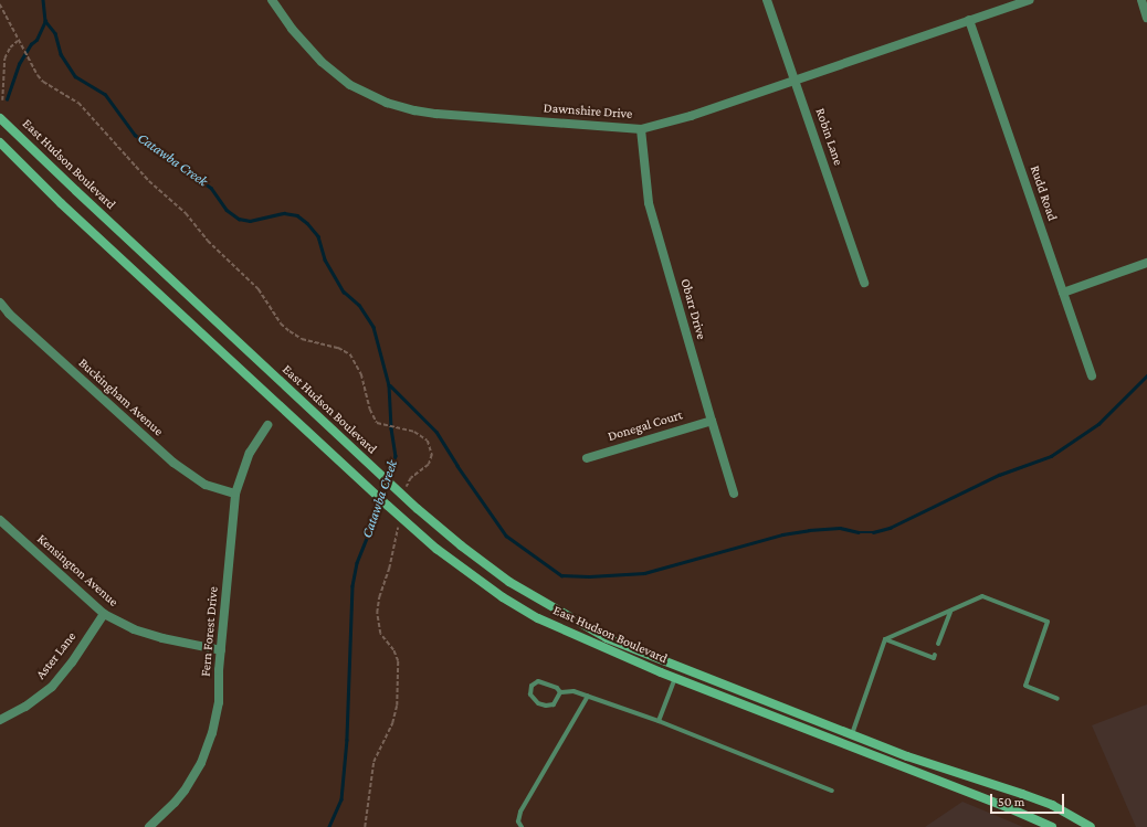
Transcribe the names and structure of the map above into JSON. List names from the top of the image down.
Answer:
{
  "streets": {
    "main road": ["East Hudson Boulevard"],
    "street": [
      "Dawnshire Drive",
      "Robin Lane",
      "Rudd Road",
      "Obarr Drive",
      "Buckingham Avenue",
      "Donegal Court",
      "Kensington Avenue",
      "Fern Forest Drive",
      "Aster Lane"
    ]
  },
  "crossings": [
    ["Dawnshire Drive", "Robin Lane"],
    ["Dawnshire Drive", "Rudd Road"],
    ["Dawnshire Drive", "Obarr Drive"],
    ["Obarr Drive", "Donegal Court"],
    ["Buckingham Avenue", "Fern Forest Drive"],
    ["Kensington Avenue", "Fern Forest Drive"],
    ["Kensington Avenue", "Aster Lane"]
  ],
  "water": ["Catawba Creek"],
  "scale_bar": "50 m"
}
